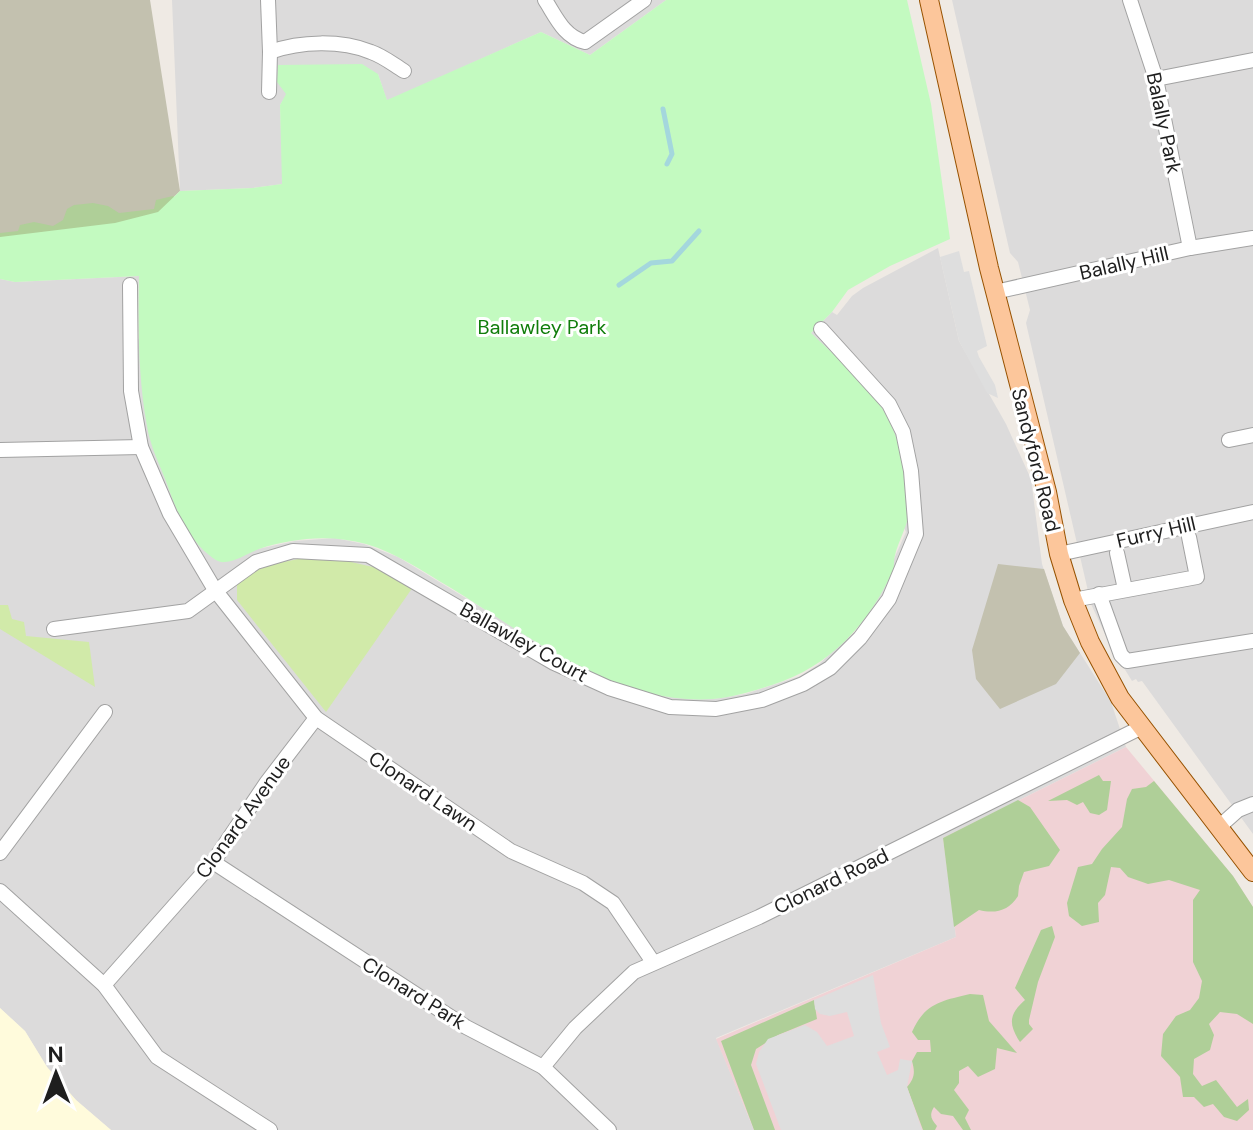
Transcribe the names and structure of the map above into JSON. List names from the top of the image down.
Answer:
{
  "streets": {
    "main road": ["Sandyford Road"],
    "street": [
      "Balally Park",
      "Balally Hill",
      "Furry Hill",
      "Ballawley Court",
      "Clonard Lawn",
      "Clonard Avenue",
      "Clonard Road",
      "Clonard Park"
    ]
  },
  "crossings": [
    ["Balally Park", "Balally Hill"],
    ["Balally Hill", "Sandyford Road"],
    ["Sandyford Road", "Furry Hill"],
    ["Sandyford Road", "Clonard Road"],
    ["Ballawley Court", "Clonard Lawn"],
    ["Clonard Lawn", "Clonard Avenue"],
    ["Clonard Lawn", "Clonard Road"],
    ["Clonard Avenue", "Clonard Park"],
    ["Clonard Road", "Clonard Park"]
  ],
  "parks": ["Ballawley Park"],
  "north": "top"
}
